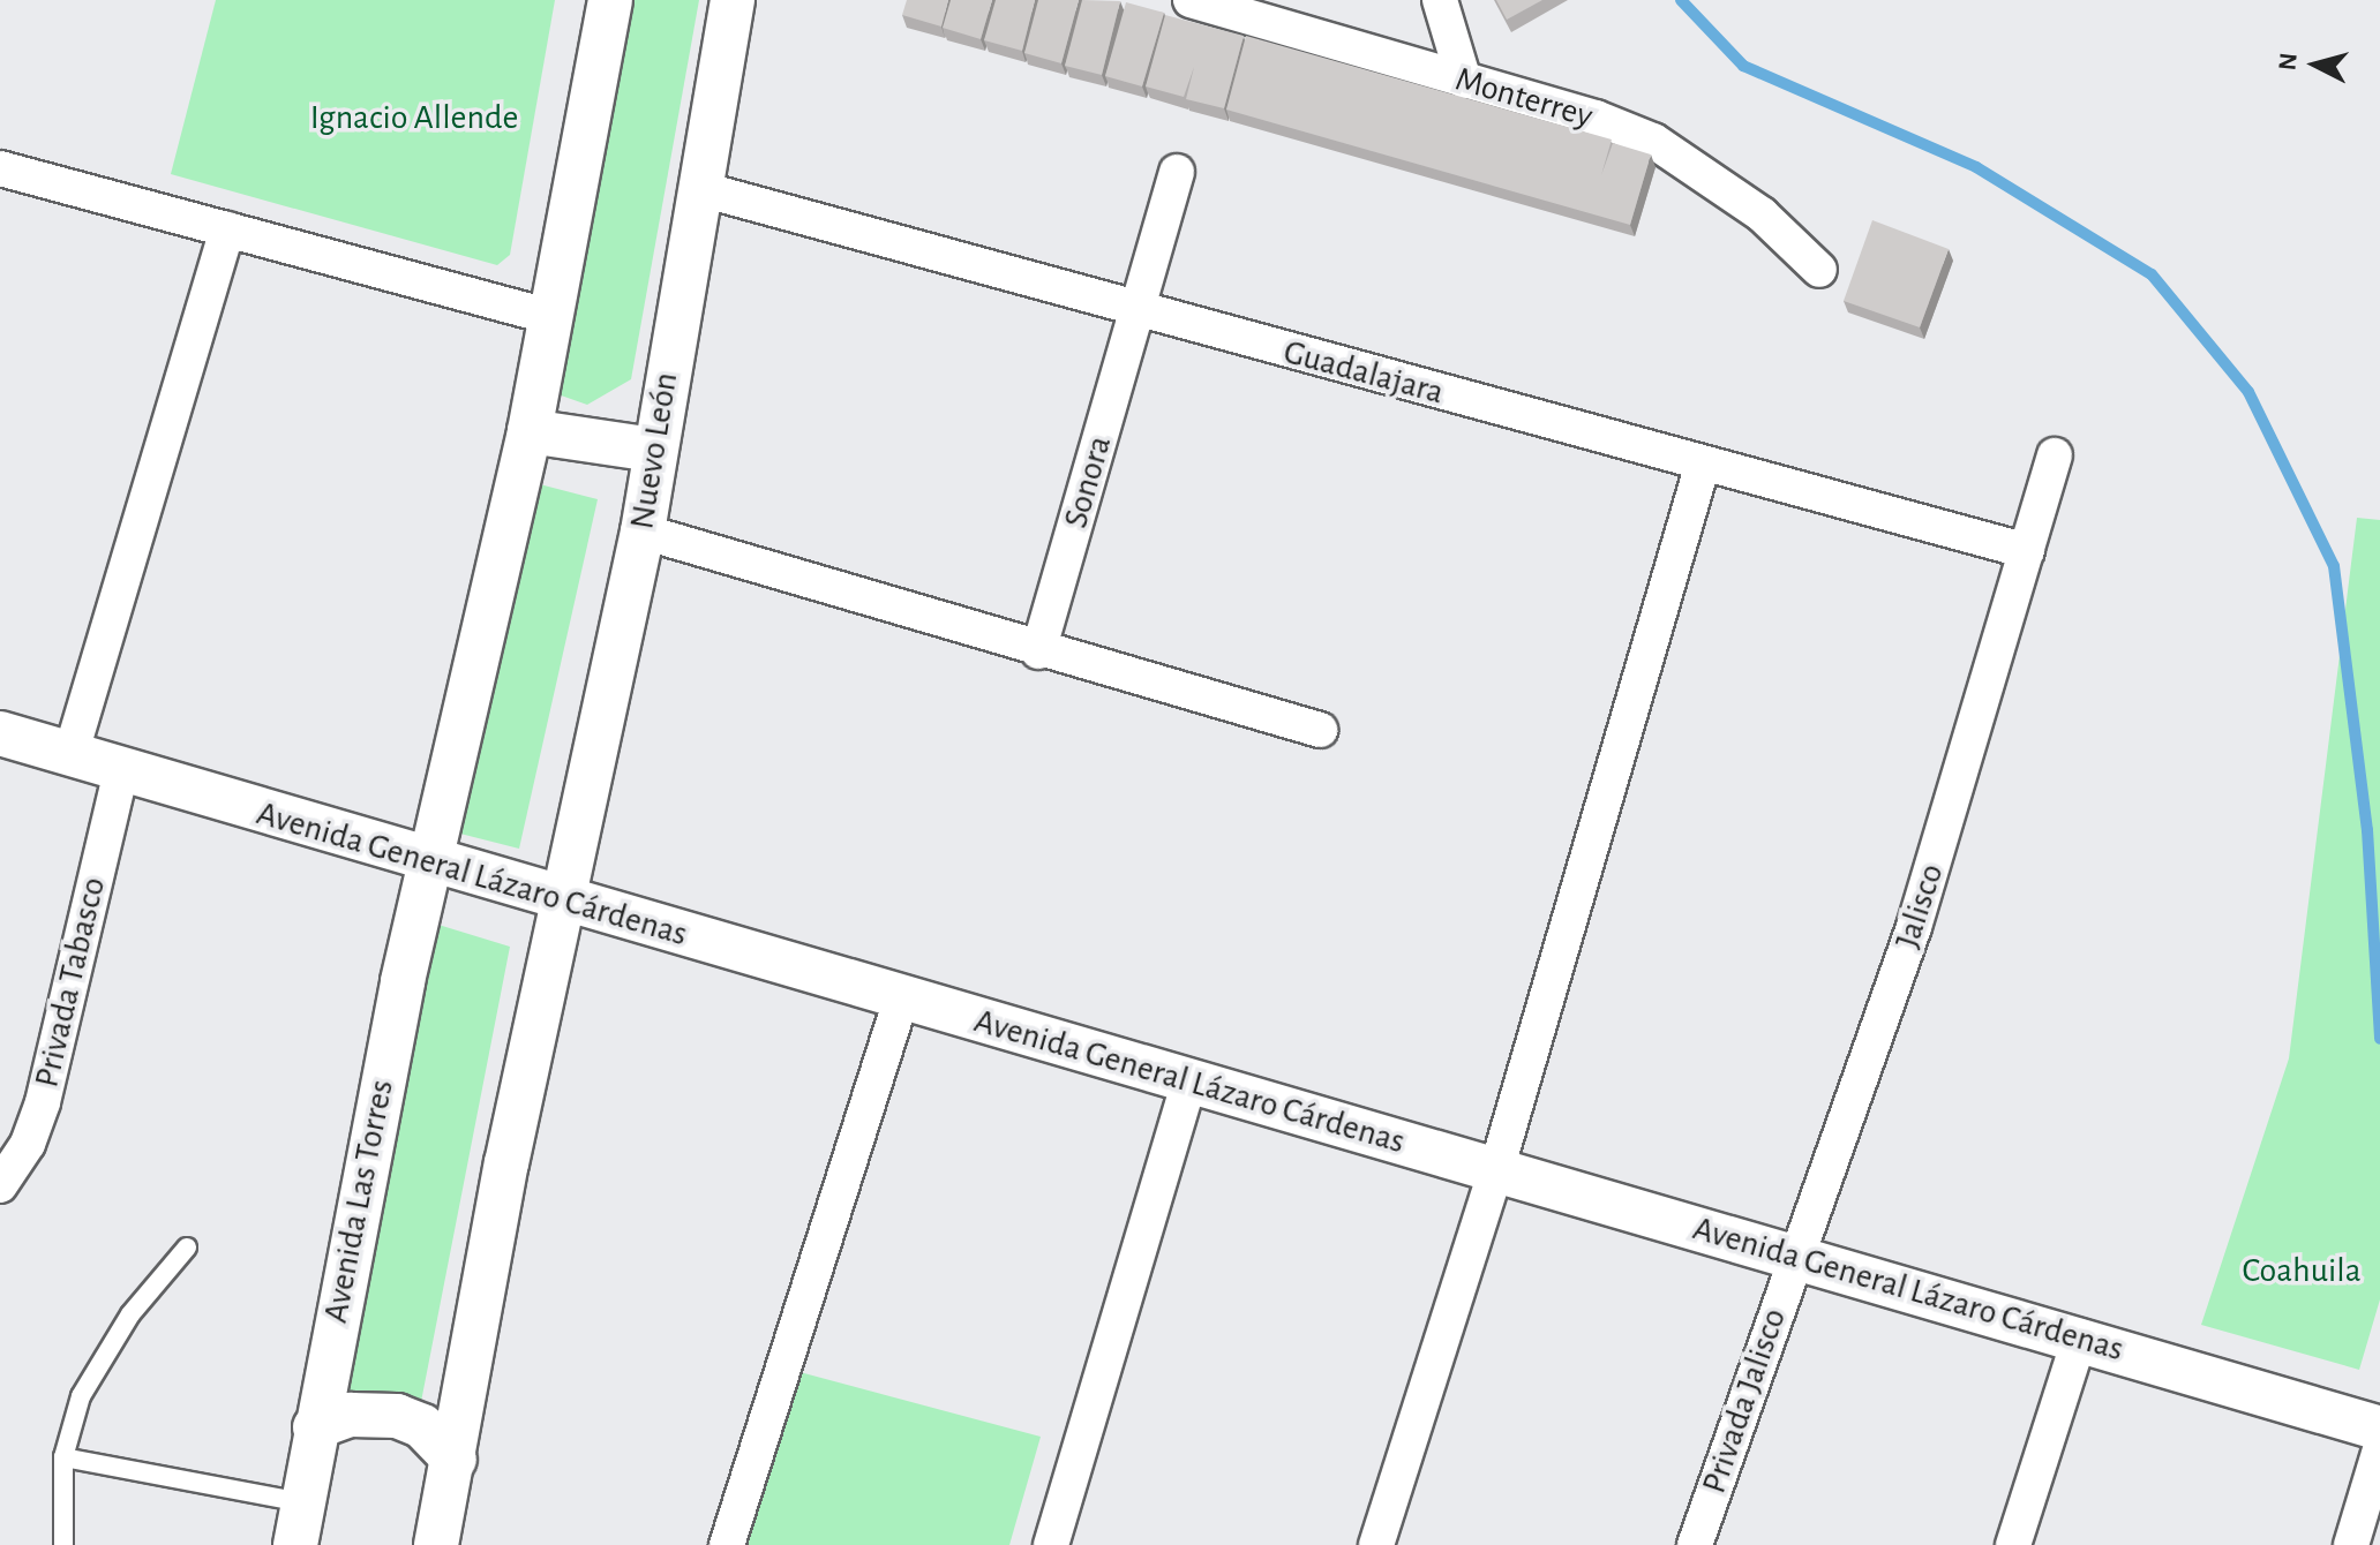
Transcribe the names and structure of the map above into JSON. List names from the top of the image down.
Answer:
{
  "streets": {
    "street": [
      "Monterrey",
      "Guadalajara",
      "Nuevo León",
      "Sonora",
      "Avenida General Lázaro Cárdenas",
      "Jalisco",
      "Privada Tabasco",
      "Avenida Las Torres",
      "Privada Jalisco"
    ]
  },
  "crossings": [
    ["Guadalajara", "Nuevo León"],
    ["Guadalajara", "Sonora"],
    ["Guadalajara", "Jalisco"],
    ["Nuevo León", "Avenida General Lázaro Cárdenas"],
    ["Avenida General Lázaro Cárdenas", "Jalisco"],
    ["Avenida General Lázaro Cárdenas", "Privada Tabasco"],
    ["Avenida General Lázaro Cárdenas", "Avenida Las Torres"],
    ["Avenida General Lázaro Cárdenas", "Privada Jalisco"],
    ["Jalisco", "Privada Jalisco"]
  ],
  "parks": ["Ignacio Allende", "Coahuila"],
  "north": "left"
}
